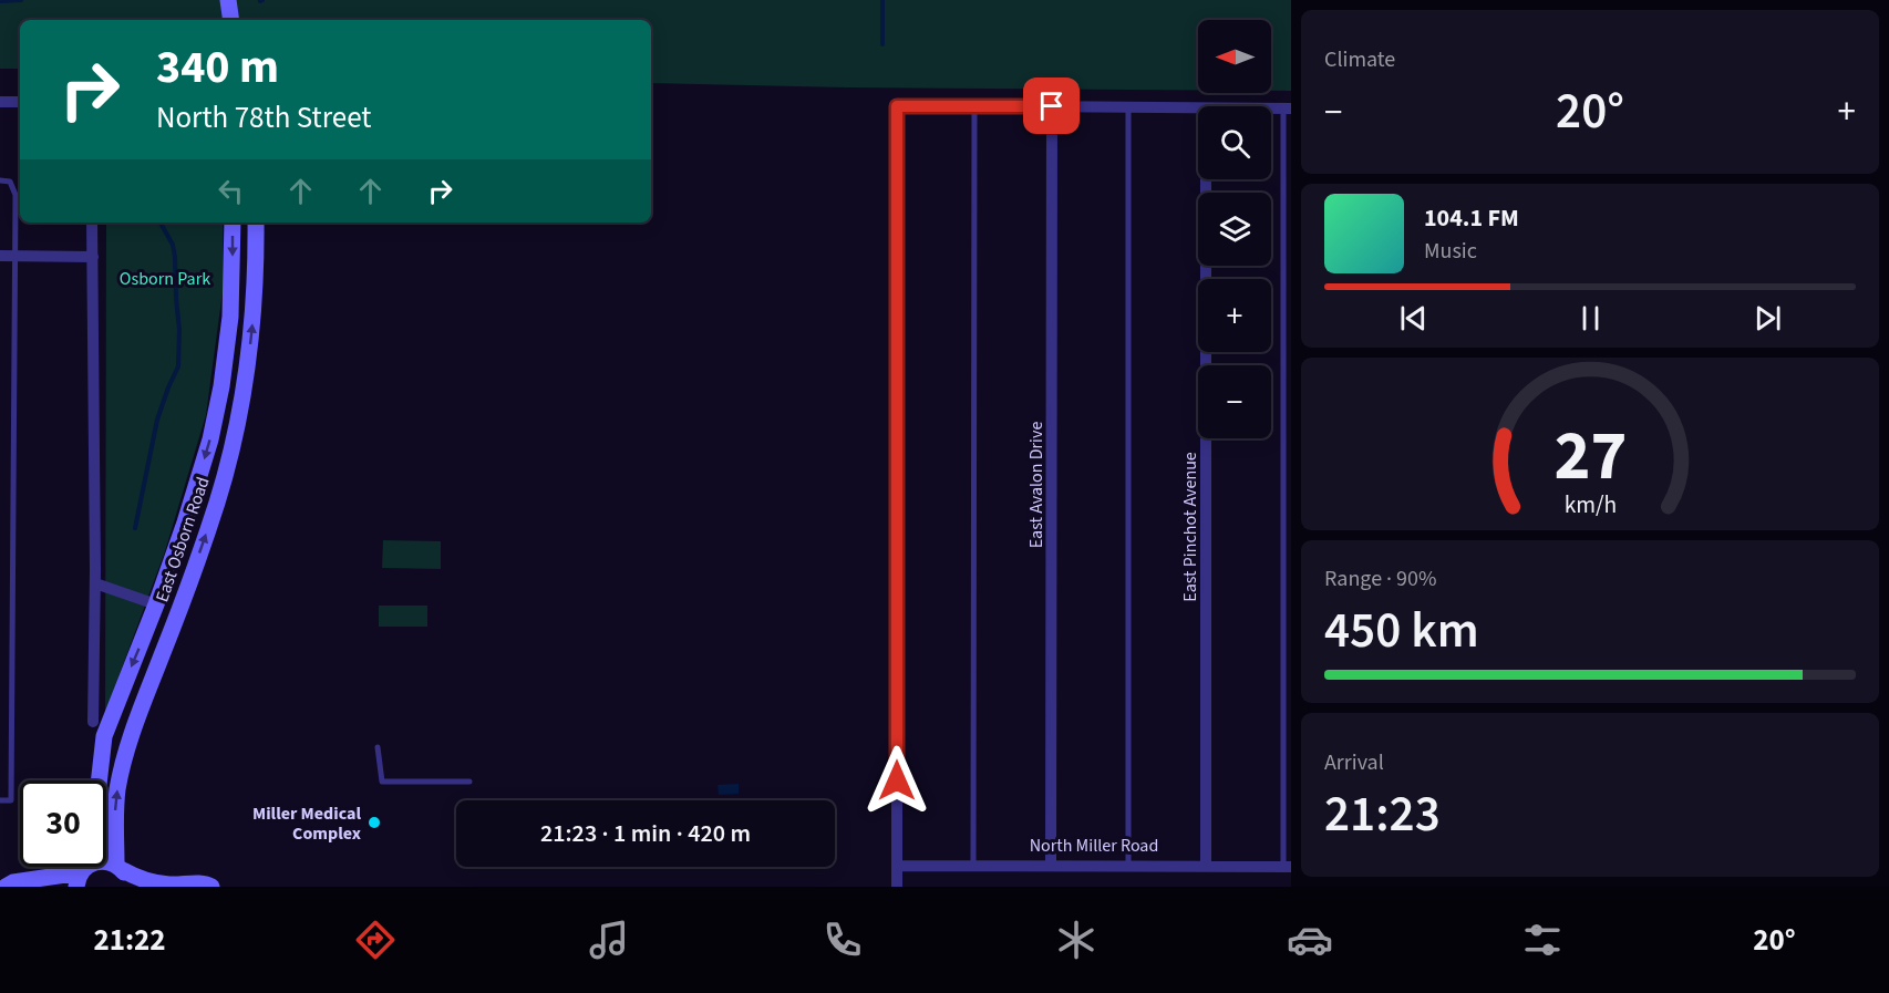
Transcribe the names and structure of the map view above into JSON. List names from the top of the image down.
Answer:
{
  "streets": {
    "main road": ["East Osborn Road"],
    "street": ["East Avalon Drive", "East Pinchot Avenue", "North Miller Road"]
  },
  "crossings": [
    ["East Avalon Drive", "North Miller Road"],
    ["East Pinchot Avenue", "North Miller Road"]
  ],
  "parks": ["Osborn Park"],
  "places": ["Miller Medical Complex"],
  "north": "left",
  "page": {
    "tile": [
      "Climate",
      ["Range · 90%", "450 km"],
      ["Arrival", "21:23"]
    ],
    "map_buttons": ["+", "−"],
    "turn": ["340 m", "North 78th Street"],
    "heat": ["−", "20°", "+"],
    "song": ["104.1 FM", "Music"],
    "limit": "30",
    "trip": "21:23 · 1 min · 420 m",
    "tabs": ["21:22", "20°"],
    "gauge": ["27", "km/h"]
  }
}
